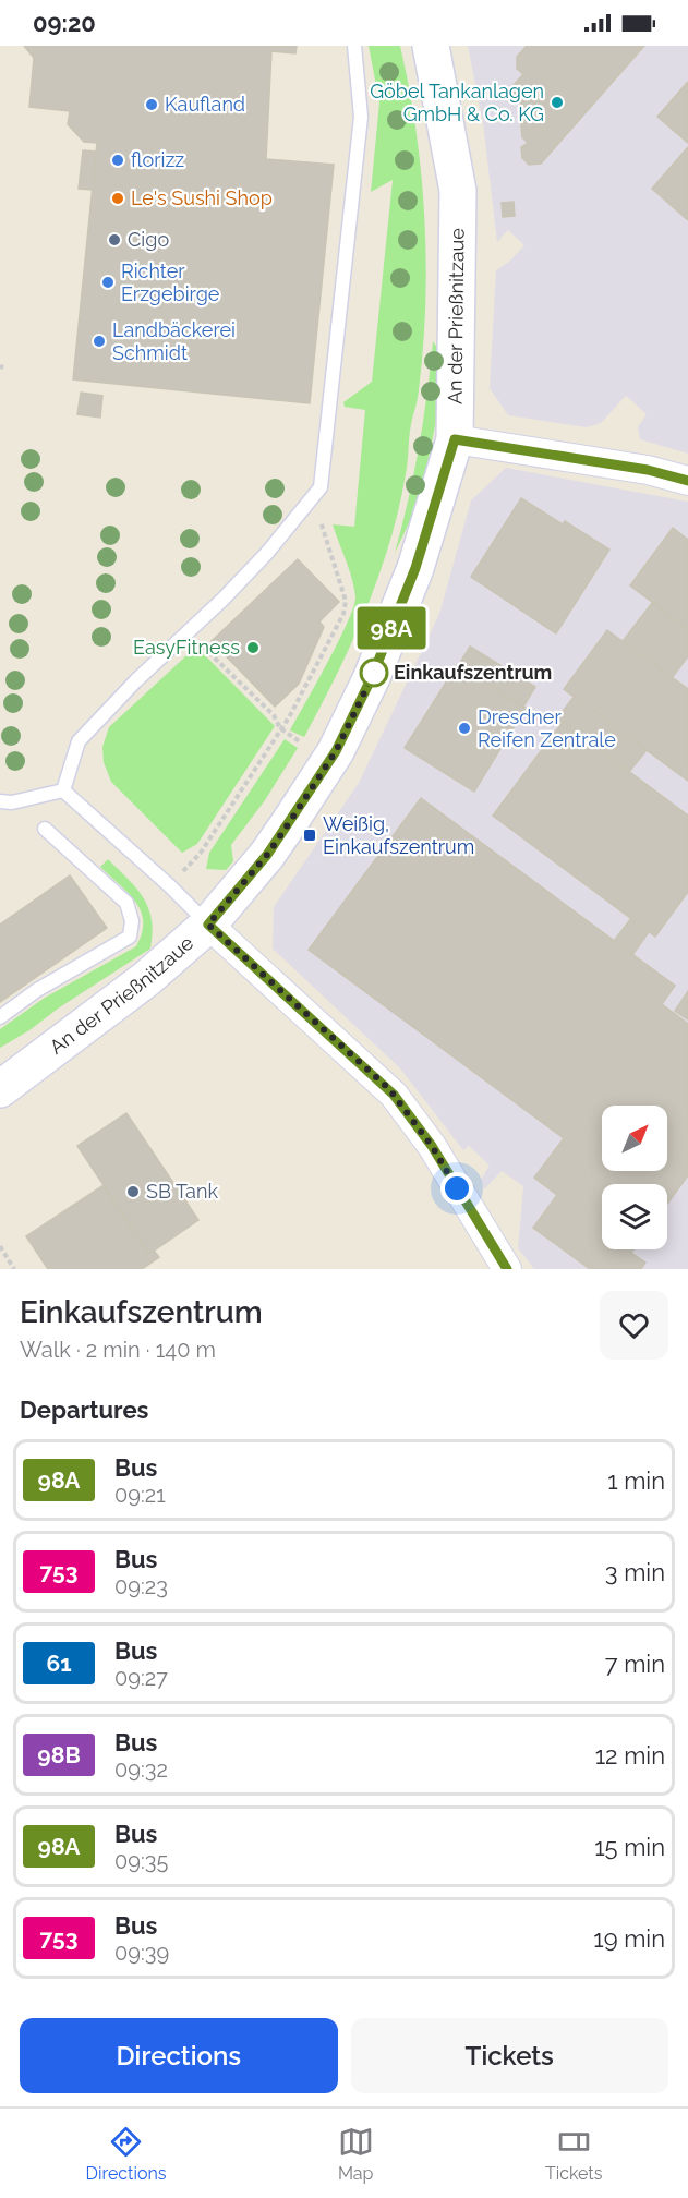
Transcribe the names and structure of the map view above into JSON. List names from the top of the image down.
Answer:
{
  "streets": {
    "street": ["An der Prießnitzaue"]
  },
  "places": {
    "other": [
      "Göbel Tankanlagen GmbH & Co. KG",
      "Kaufland",
      "florizz",
      "Le's Sushi Shop",
      "Cigo",
      "Richter Erzgebirge",
      "Landbäckerei Schmidt",
      "EasyFitness",
      "Einkaufszentrum",
      "Dresdner Reifen Zentrale",
      "SB Tank"
    ],
    "transit": ["Weißig, Einkaufszentrum"]
  },
  "lines": ["bus line 98A"],
  "north": "top right",
  "page": {
    "status": "09:20",
    "on_map": "98A",
    "heading": [
      ["Einkaufszentrum", "Walk · 2 min · 140 m"],
      "Departures"
    ],
    "list": [
      {
        "mark": "98A",
        "name": "Bus",
        "note": "09:21",
        "value": "1 min"
      },
      {
        "mark": "753",
        "name": "Bus",
        "note": "09:23",
        "value": "3 min"
      },
      {
        "mark": "61",
        "name": "Bus",
        "note": "09:27",
        "value": "7 min"
      },
      {
        "mark": "98B",
        "name": "Bus",
        "note": "09:32",
        "value": "12 min"
      },
      {
        "mark": "98A",
        "name": "Bus",
        "note": "09:35",
        "value": "15 min"
      },
      {
        "mark": "753",
        "name": "Bus",
        "note": "09:39",
        "value": "19 min"
      }
    ],
    "buttons": ["Directions", "Tickets"],
    "tabs": ["Directions", "Map", "Tickets"]
  }
}
